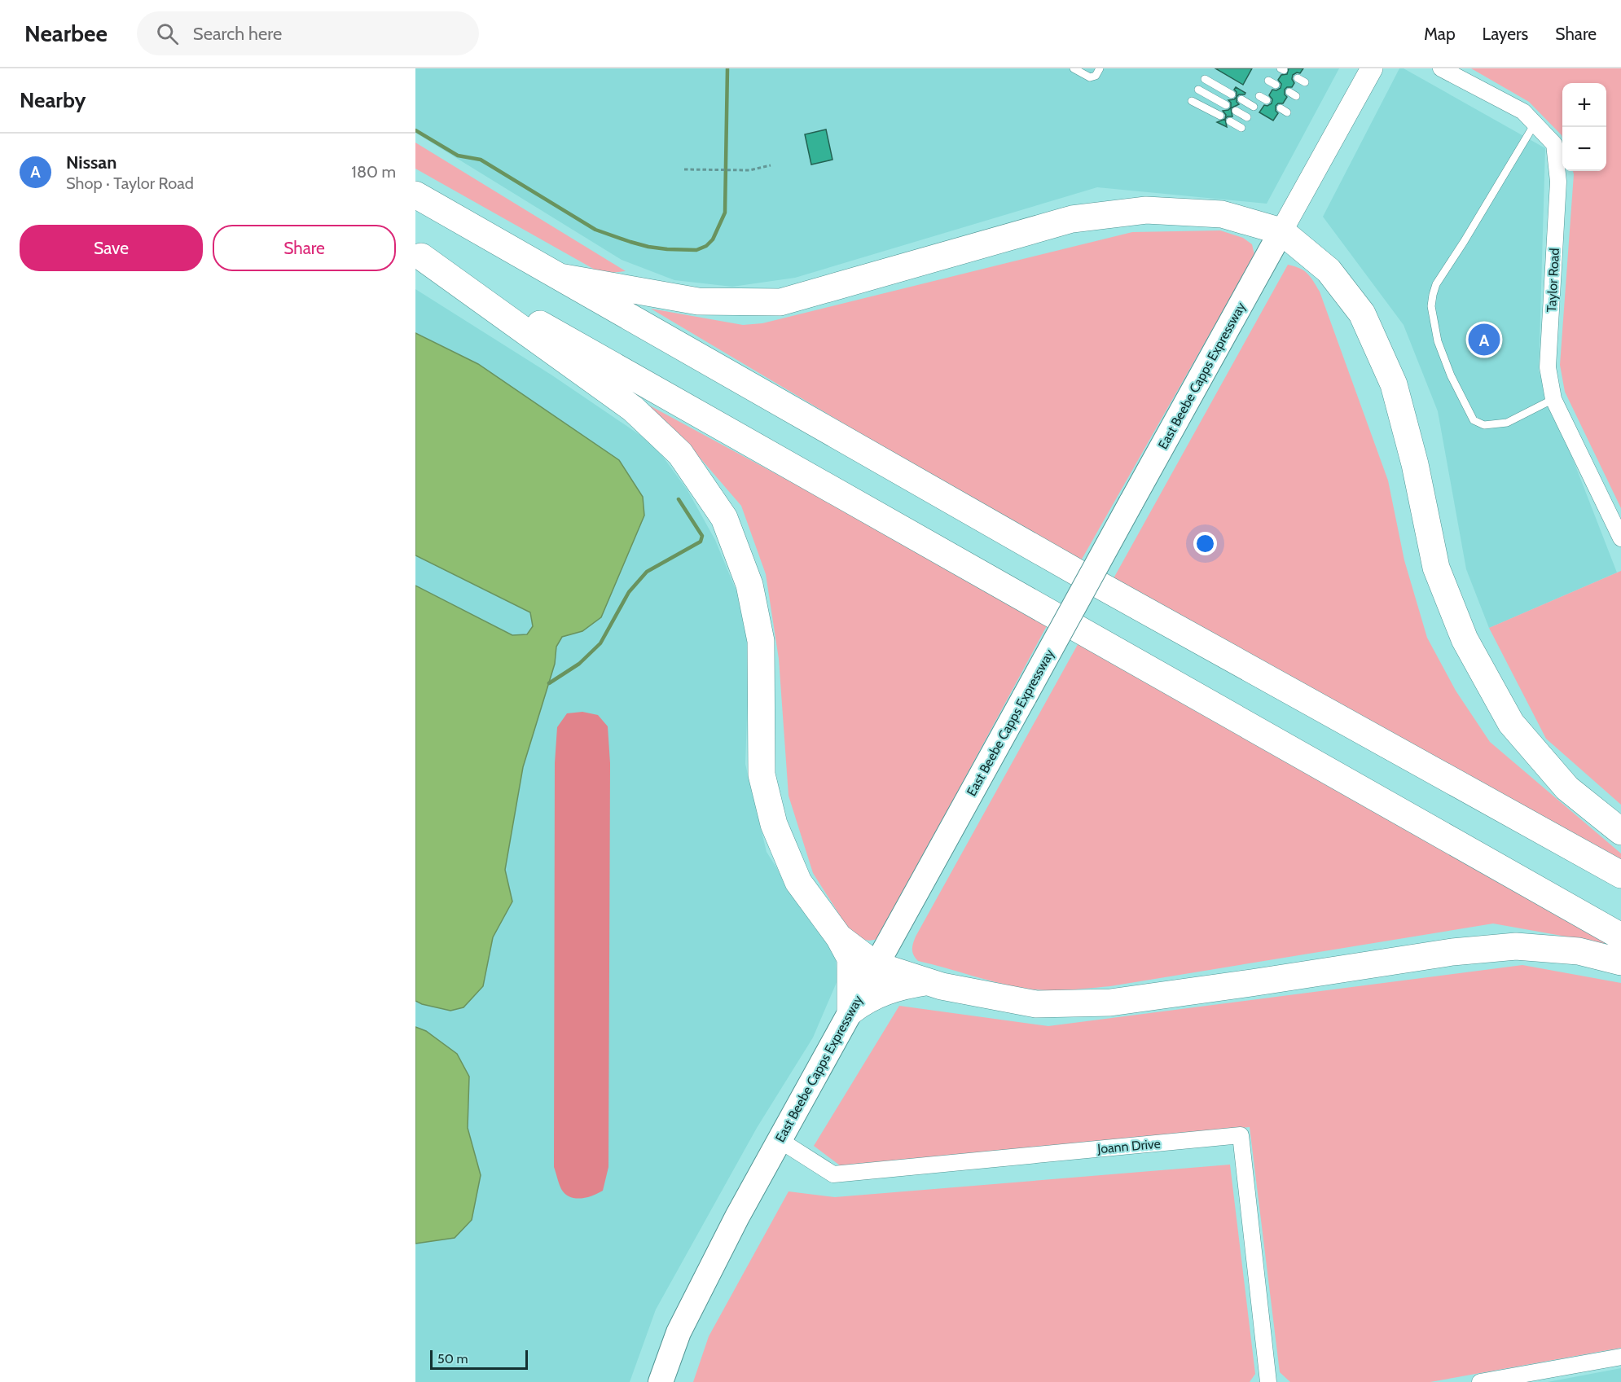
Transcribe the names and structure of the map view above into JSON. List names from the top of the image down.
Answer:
{
  "streets": {
    "main road": ["East Beebe Capps Expressway"],
    "street": ["Taylor Road", "Joann Drive"]
  },
  "crossings": [
    ["East Beebe Capps Expressway", "Joann Drive"]
  ],
  "scale_bar": "50 m",
  "page": {
    "header": "Nearbee",
    "search": "Search here",
    "nav": ["Map", "Layers", "Share"],
    "heading": "Nearby",
    "map_buttons": ["+", "−"],
    "list": [
      {
        "mark": "A",
        "name": "Nissan",
        "note": "Shop · Taylor Road",
        "value": "180 m"
      }
    ],
    "buttons": ["Save", "Share"],
    "pins": "A",
    "scale": "50 m"
  }
}
